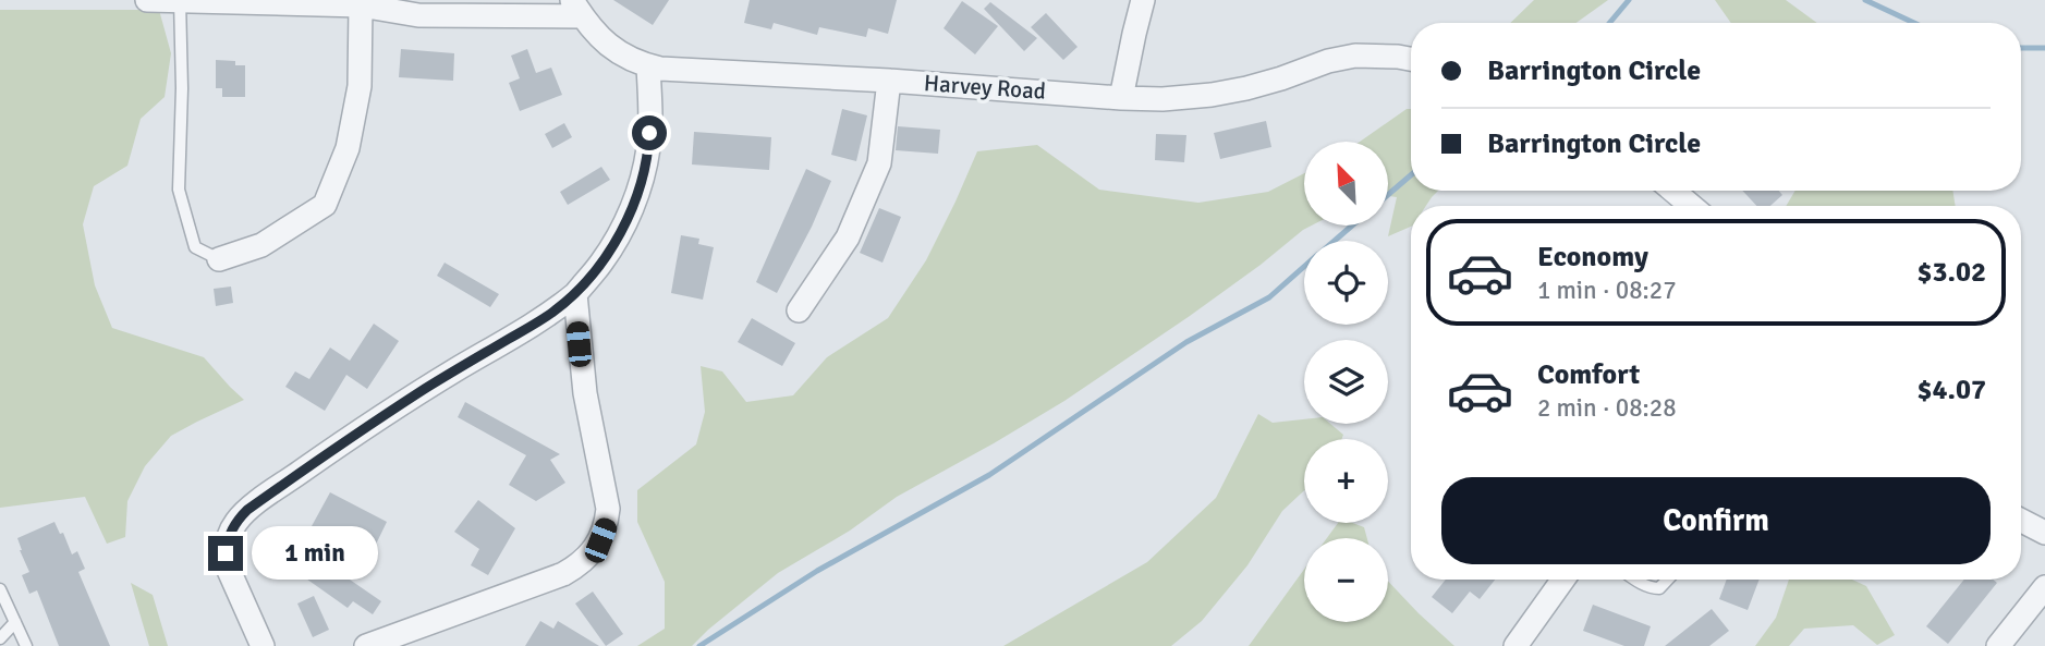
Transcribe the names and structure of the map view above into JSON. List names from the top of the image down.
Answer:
{
  "streets": {
    "street": ["Harvey Road"]
  },
  "north": "top left",
  "page": {
    "banner": ["Barrington Circle", "Barrington Circle"],
    "map_buttons": ["+", "−"],
    "list": [
      {
        "name": "Economy",
        "note": "1 min · 08:27",
        "value": "$3.02"
      },
      {
        "name": "Comfort",
        "note": "2 min · 08:28",
        "value": "$4.07"
      }
    ],
    "buttons": "Confirm",
    "bubble": "1 min"
  }
}
